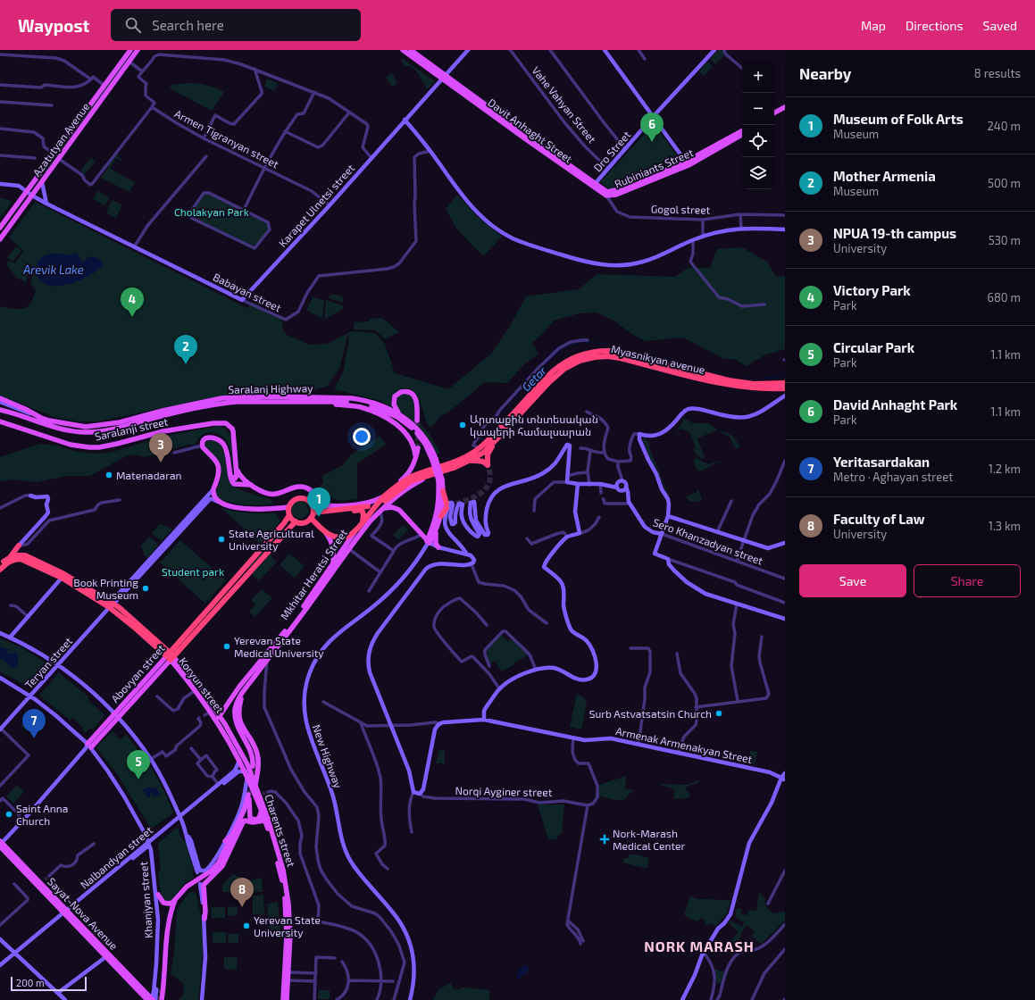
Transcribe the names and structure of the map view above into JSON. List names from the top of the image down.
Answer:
{
  "streets": {
    "highway": [
      "Myasnikyan avenue",
      "Mkhitar Heratsi Street",
      "Abovyan street",
      "Koryun street"
    ],
    "main road": [
      "Davit Anhaght Street",
      "Azatutyan Avenue",
      "Rubiniants Street",
      "Saralanj Highway",
      "Saralanji street",
      "Charents street",
      "Sayat-Nova Avenue"
    ],
    "street": [
      "Vahe Vahyan Street",
      "Armen Tigranyan street",
      "Dro Street",
      "Karapet Ulnetsi street",
      "Gogol street",
      "Babayan street",
      "Sero Khanzadyan street",
      "Teryan street",
      "Armenak Armenakyan Street",
      "New Highway",
      "Norqi Ayginer street",
      "Nalbandyan street",
      "Khanjyan street"
    ]
  },
  "crossings": [
    ["Vahe Vahyan Street", "Dro Street"],
    ["Davit Anhaght Street", "Dro Street"],
    ["Davit Anhaght Street", "Rubiniants Street"],
    ["Davit Anhaght Street", "Karapet Ulnetsi street"],
    ["Davit Anhaght Street", "Gogol street"],
    ["Armen Tigranyan street", "Karapet Ulnetsi street"],
    ["Azatutyan Avenue", "Babayan street"],
    ["Rubiniants Street", "Gogol street"],
    ["Karapet Ulnetsi street", "Babayan street"],
    ["Myasnikyan avenue", "Mkhitar Heratsi Street"],
    ["Saralanj Highway", "New Highway"],
    ["Teryan street", "Koryun street"],
    ["Abovyan street", "Koryun street"],
    ["Abovyan street", "Sayat-Nova Avenue"],
    ["Koryun street", "Charents street"],
    ["Koryun street", "Nalbandyan street"],
    ["Charents street", "Nalbandyan street"],
    ["Nalbandyan street", "Khanjyan street"],
    ["Nalbandyan street", "Sayat-Nova Avenue"],
    ["Khanjyan street", "Sayat-Nova Avenue"]
  ],
  "districts": ["NORK MARASH"],
  "water": ["Arevik Lake", "Getar"],
  "parks": ["Cholakyan Park", "Student park"],
  "places": {
    "other": [
      "Արտաքին տնտեսական կապերի համալսարան",
      "Matenadaran",
      "State Agricultural University",
      "Book Printing Museum",
      "Yerevan State Medical University",
      "Surb Astvatsatsin Church",
      "Saint Anna Church",
      "Yerevan State University"
    ],
    "health": ["Nork-Marash Medical Center"]
  },
  "scale_bar": "200 m",
  "page": {
    "header": "Waypost",
    "search": "Search here",
    "nav": ["Map", "Directions", "Saved"],
    "heading": ["Nearby", "8 results"],
    "map_buttons": ["+", "−"],
    "list": [
      {
        "mark": "1",
        "name": "Museum of Folk Arts",
        "note": "Museum",
        "value": "240 m"
      },
      {
        "mark": "2",
        "name": "Mother Armenia",
        "note": "Museum",
        "value": "500 m"
      },
      {
        "mark": "3",
        "name": "NPUA 19-th campus",
        "note": "University",
        "value": "530 m"
      },
      {
        "mark": "4",
        "name": "Victory Park",
        "note": "Park",
        "value": "680 m"
      },
      {
        "mark": "5",
        "name": "Circular Park",
        "note": "Park",
        "value": "1.1 km"
      },
      {
        "mark": "6",
        "name": "David Anhaght Park",
        "note": "Park",
        "value": "1.1 km"
      },
      {
        "mark": "7",
        "name": "Yeritasardakan",
        "note": "Metro · Aghayan street",
        "value": "1.2 km"
      },
      {
        "mark": "8",
        "name": "Faculty of Law",
        "note": "University",
        "value": "1.3 km"
      }
    ],
    "pins": [
      "6",
      "4",
      "2",
      "3",
      "1",
      "7",
      "5",
      "8"
    ],
    "buttons": ["Save", "Share"],
    "scale": "200 m"
  }
}
